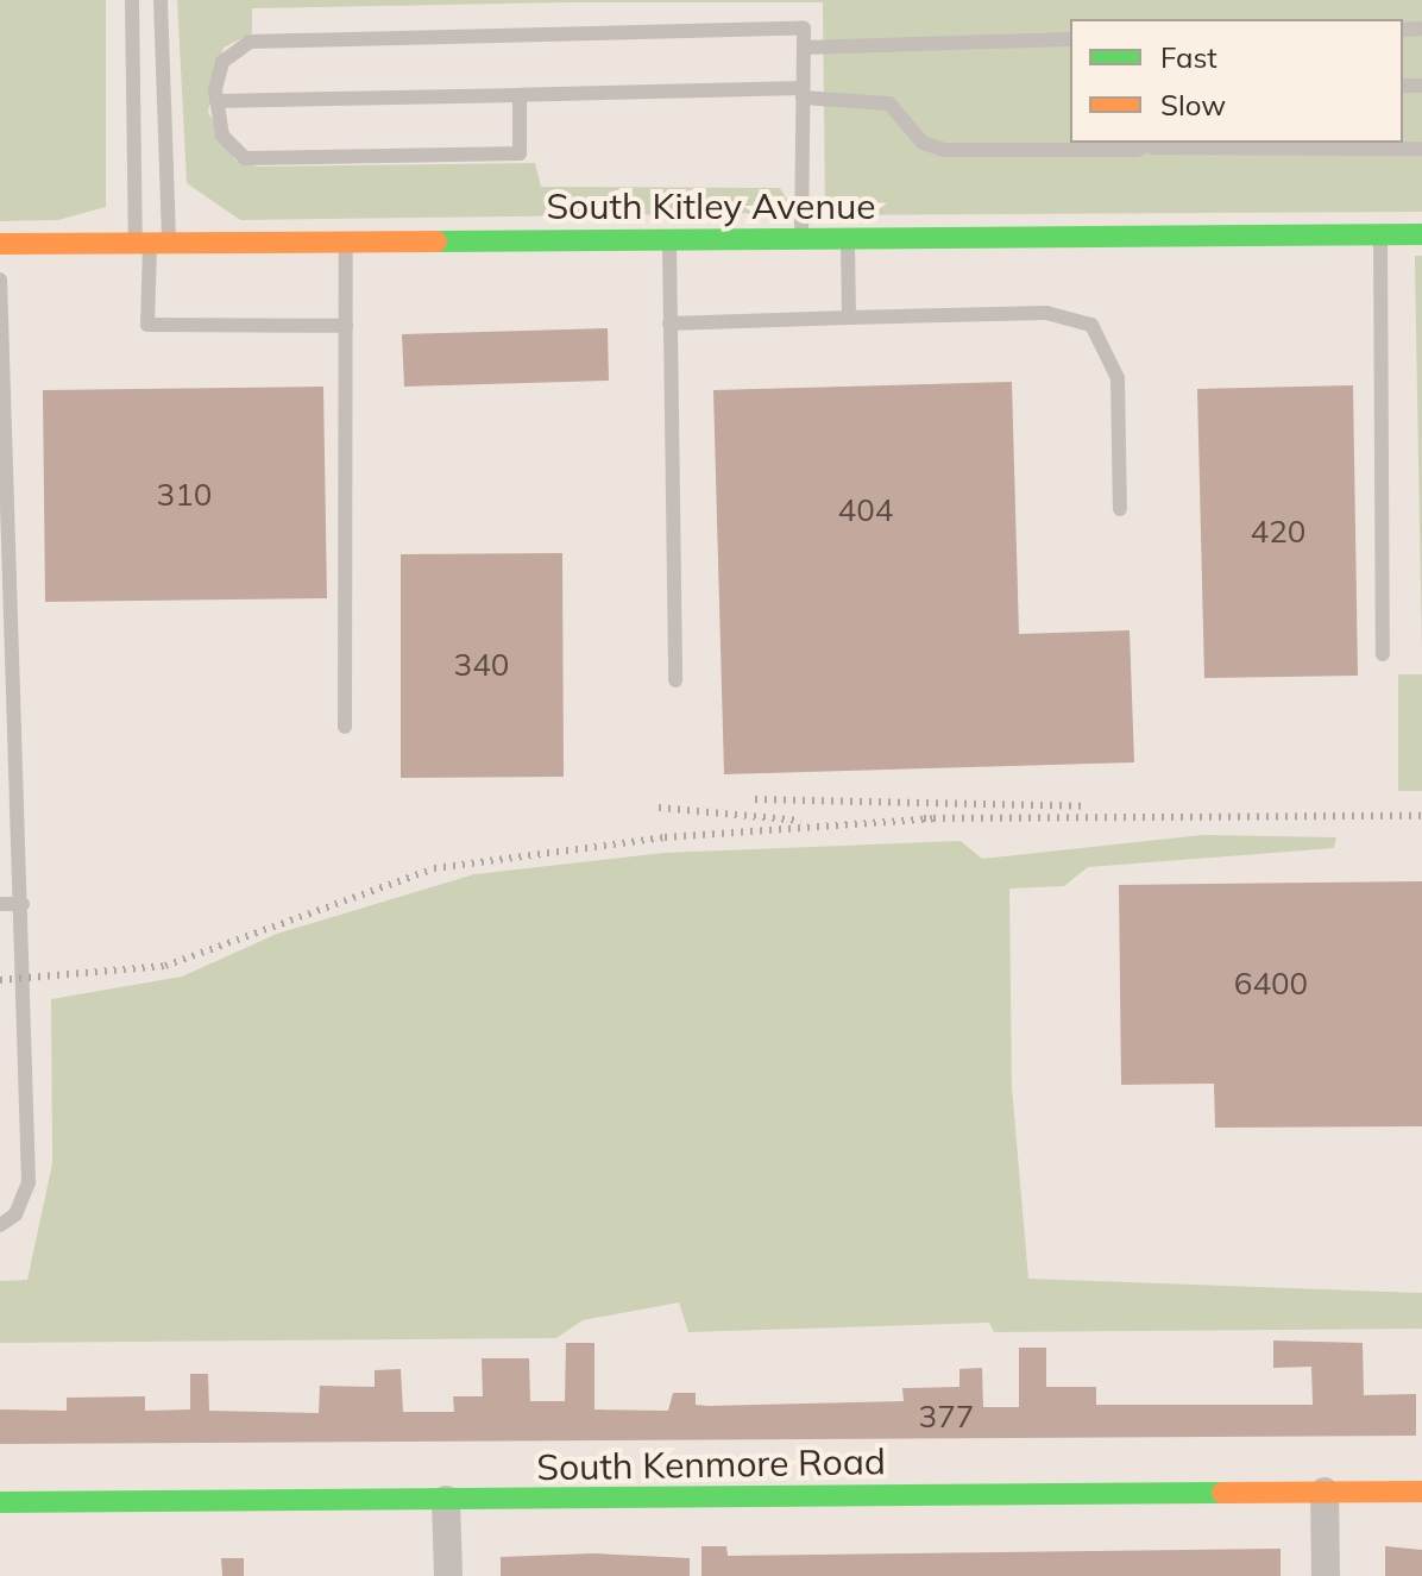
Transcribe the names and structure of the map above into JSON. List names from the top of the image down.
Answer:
{
  "streets": {
    "street": ["South Kitley Avenue", "South Kenmore Road"]
  },
  "house_numbers": [
    "310",
    "404",
    "420",
    "340",
    "6400",
    "377"
  ],
  "legend": ["Fast", "Slow"]
}
